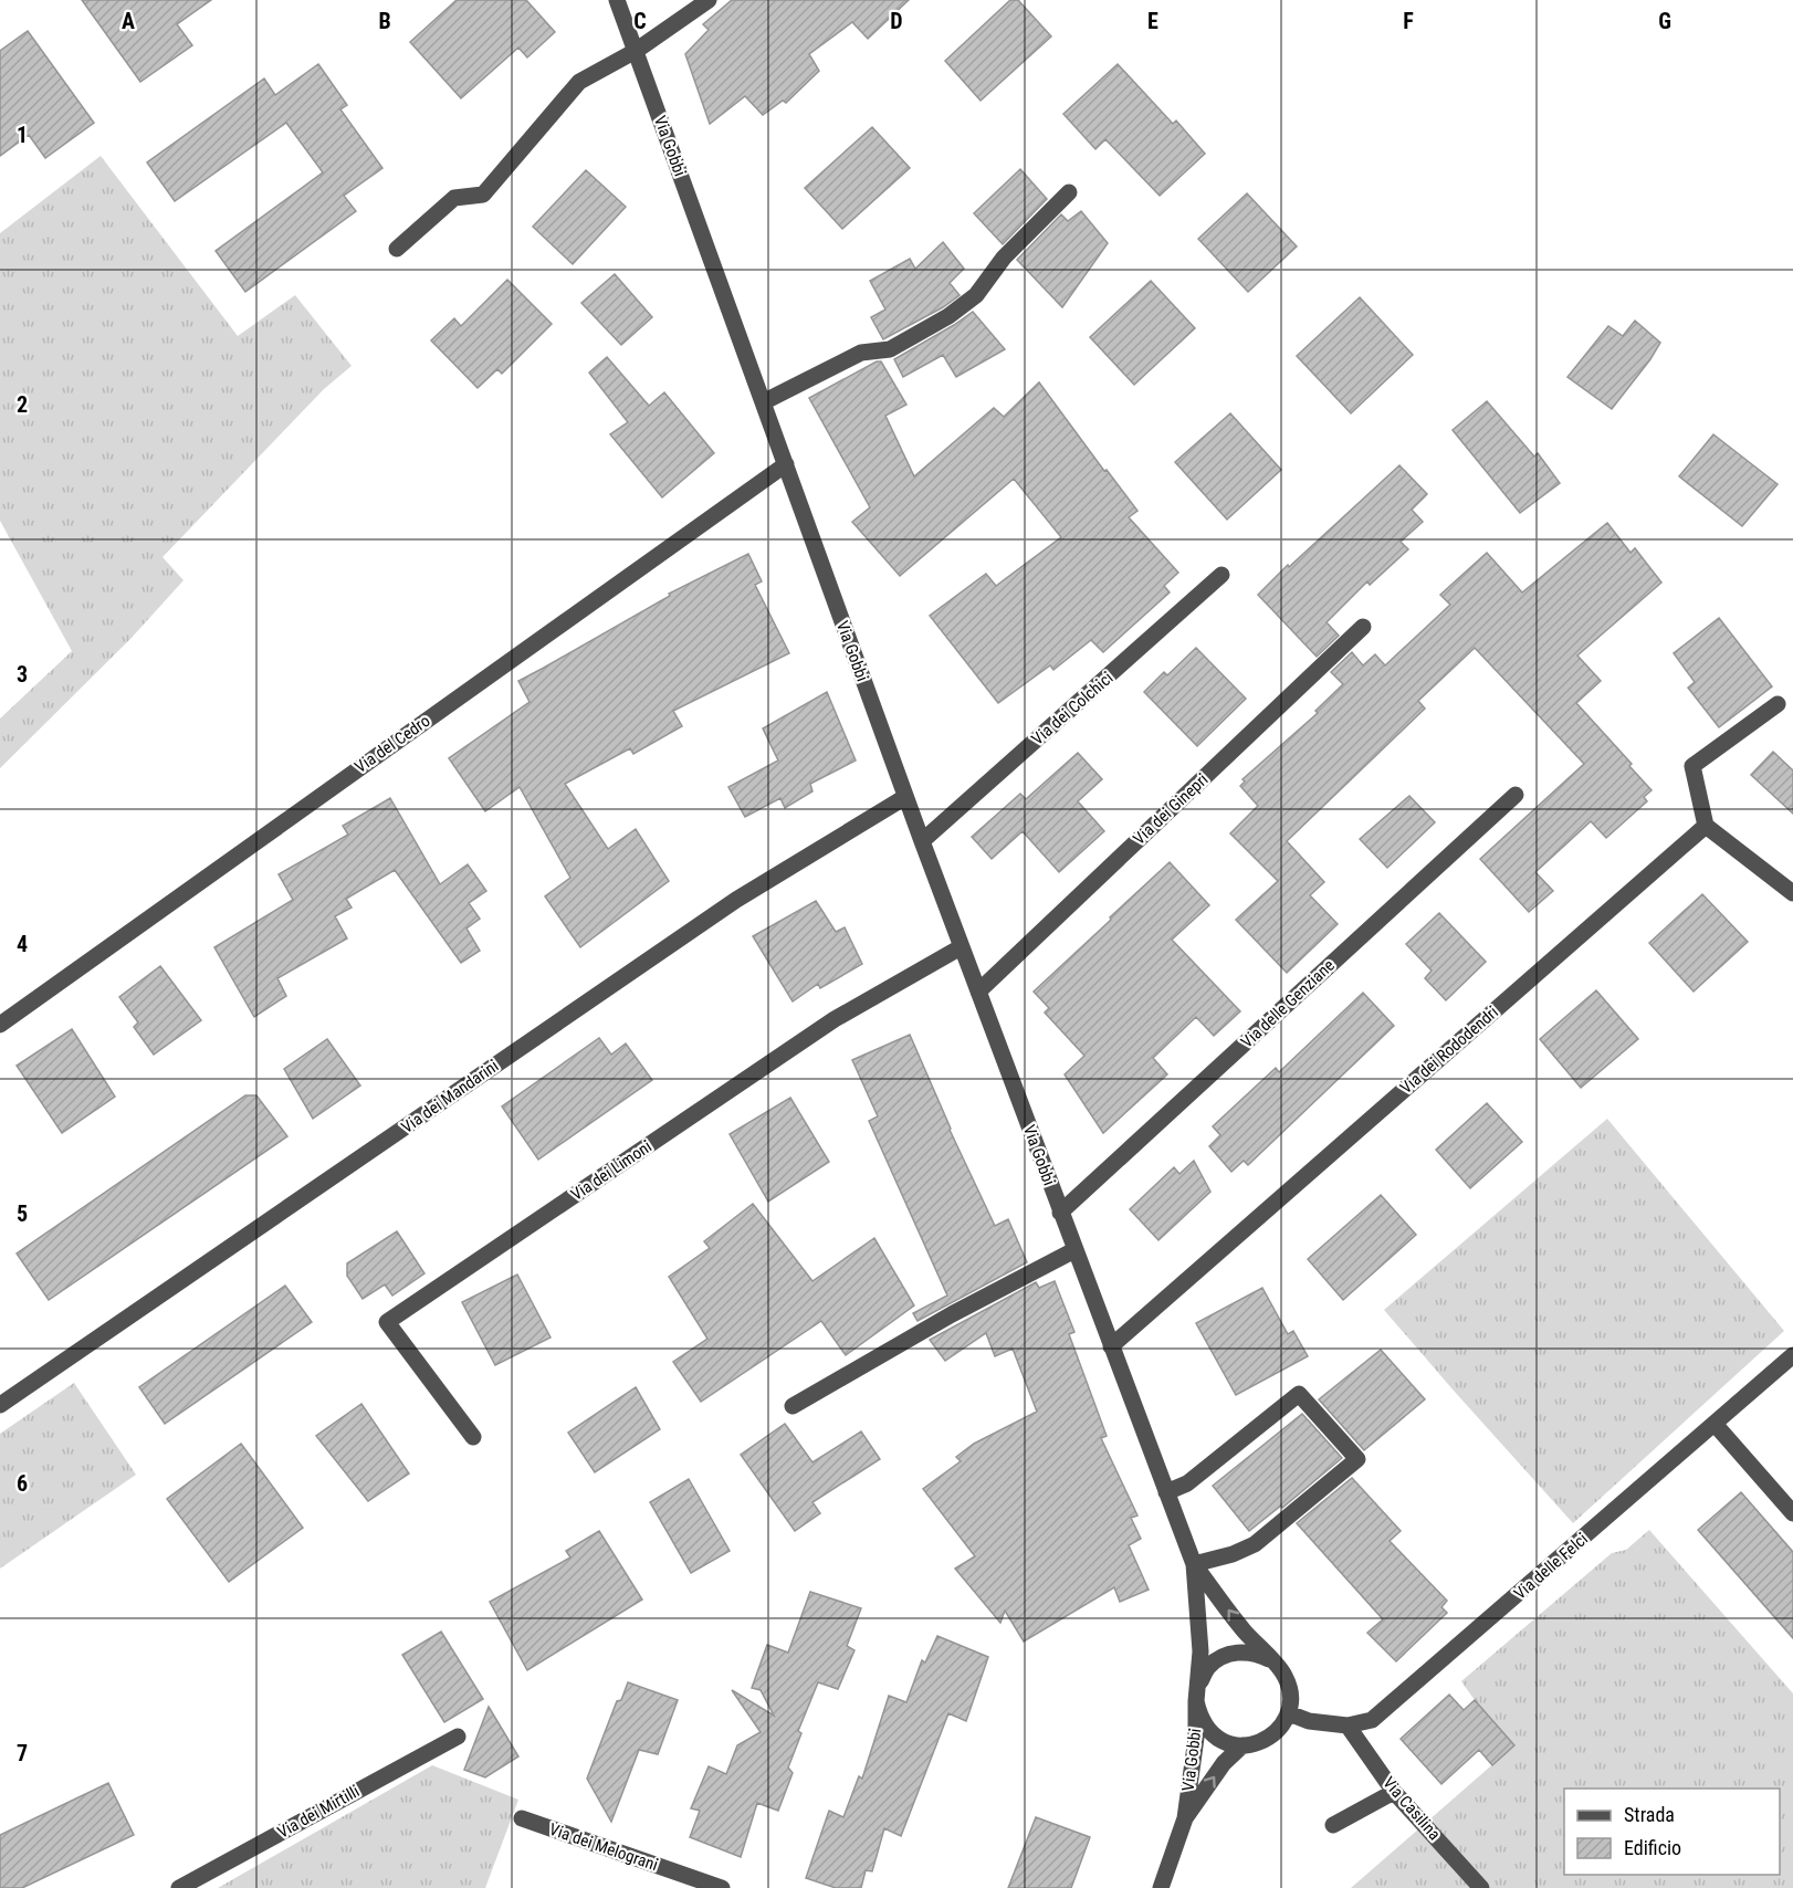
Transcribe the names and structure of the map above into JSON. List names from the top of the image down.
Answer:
{
  "streets": {
    "street": [
      "Via Gobbi",
      "Via dei Colchici",
      "Via del Cedro",
      "Via dei Ginepri",
      "Via delle Genziane",
      "Via dei Rododendri",
      "Via dei Mandarini",
      "Via dei Limoni",
      "Via delle Felci",
      "Via Casilina",
      "Via dei Mirtilli",
      "Via dei Melograni"
    ]
  },
  "crossings": [
    ["Via Gobbi", "Via dei Colchici"],
    ["Via Gobbi", "Via del Cedro"],
    ["Via Gobbi", "Via dei Ginepri"],
    ["Via Gobbi", "Via delle Genziane"],
    ["Via Gobbi", "Via dei Rododendri"],
    ["Via Gobbi", "Via dei Mandarini"],
    ["Via Gobbi", "Via dei Limoni"],
    ["Via Gobbi", "Via delle Felci"],
    ["Via delle Felci", "Via Casilina"]
  ],
  "legend": ["Strada", "Edificio"],
  "grid": {
    "columns": [
      "A",
      "B",
      "C",
      "D",
      "E",
      "F",
      "G"
    ],
    "rows": [
      "1",
      "2",
      "3",
      "4",
      "5",
      "6",
      "7"
    ]
  }
}
